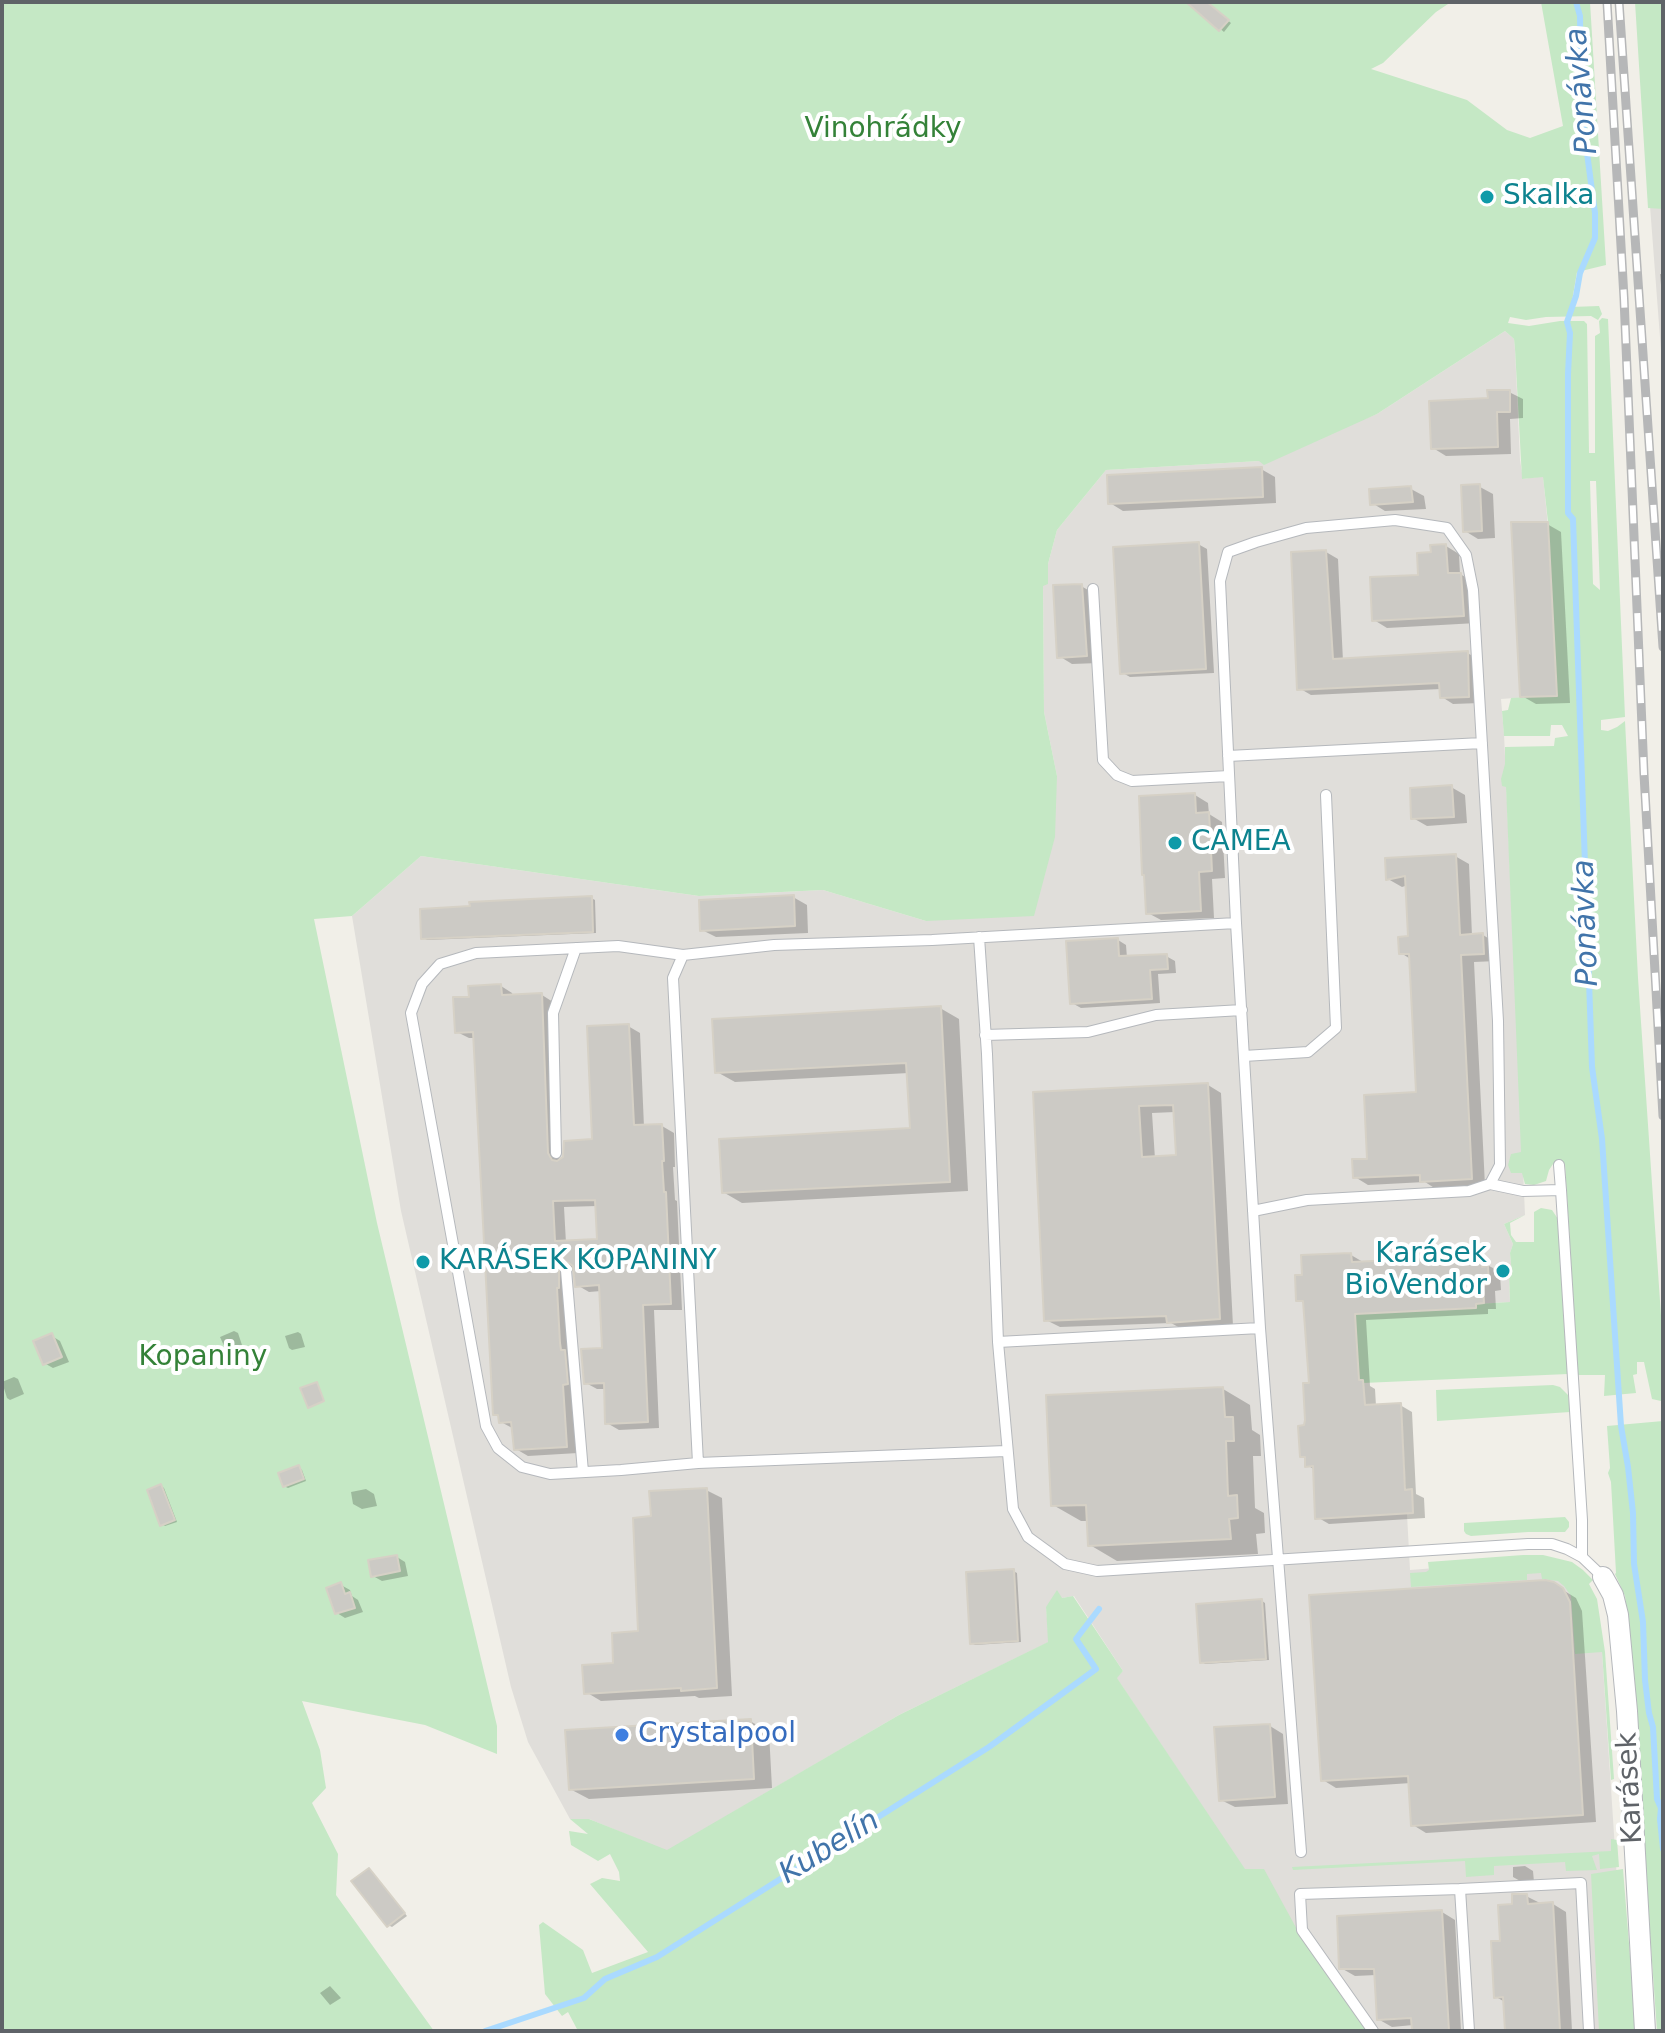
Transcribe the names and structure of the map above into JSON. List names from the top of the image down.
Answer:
{
  "streets": {
    "street": ["Karásek"]
  },
  "water": ["Ponávka", "Kubelín"],
  "parks": ["Vinohrádky", "Kopaniny"],
  "places": [
    "Skalka",
    "CAMEA",
    "KARÁSEK KOPANINY",
    "Karásek BioVendor",
    "Crystalpool"
  ]
}
